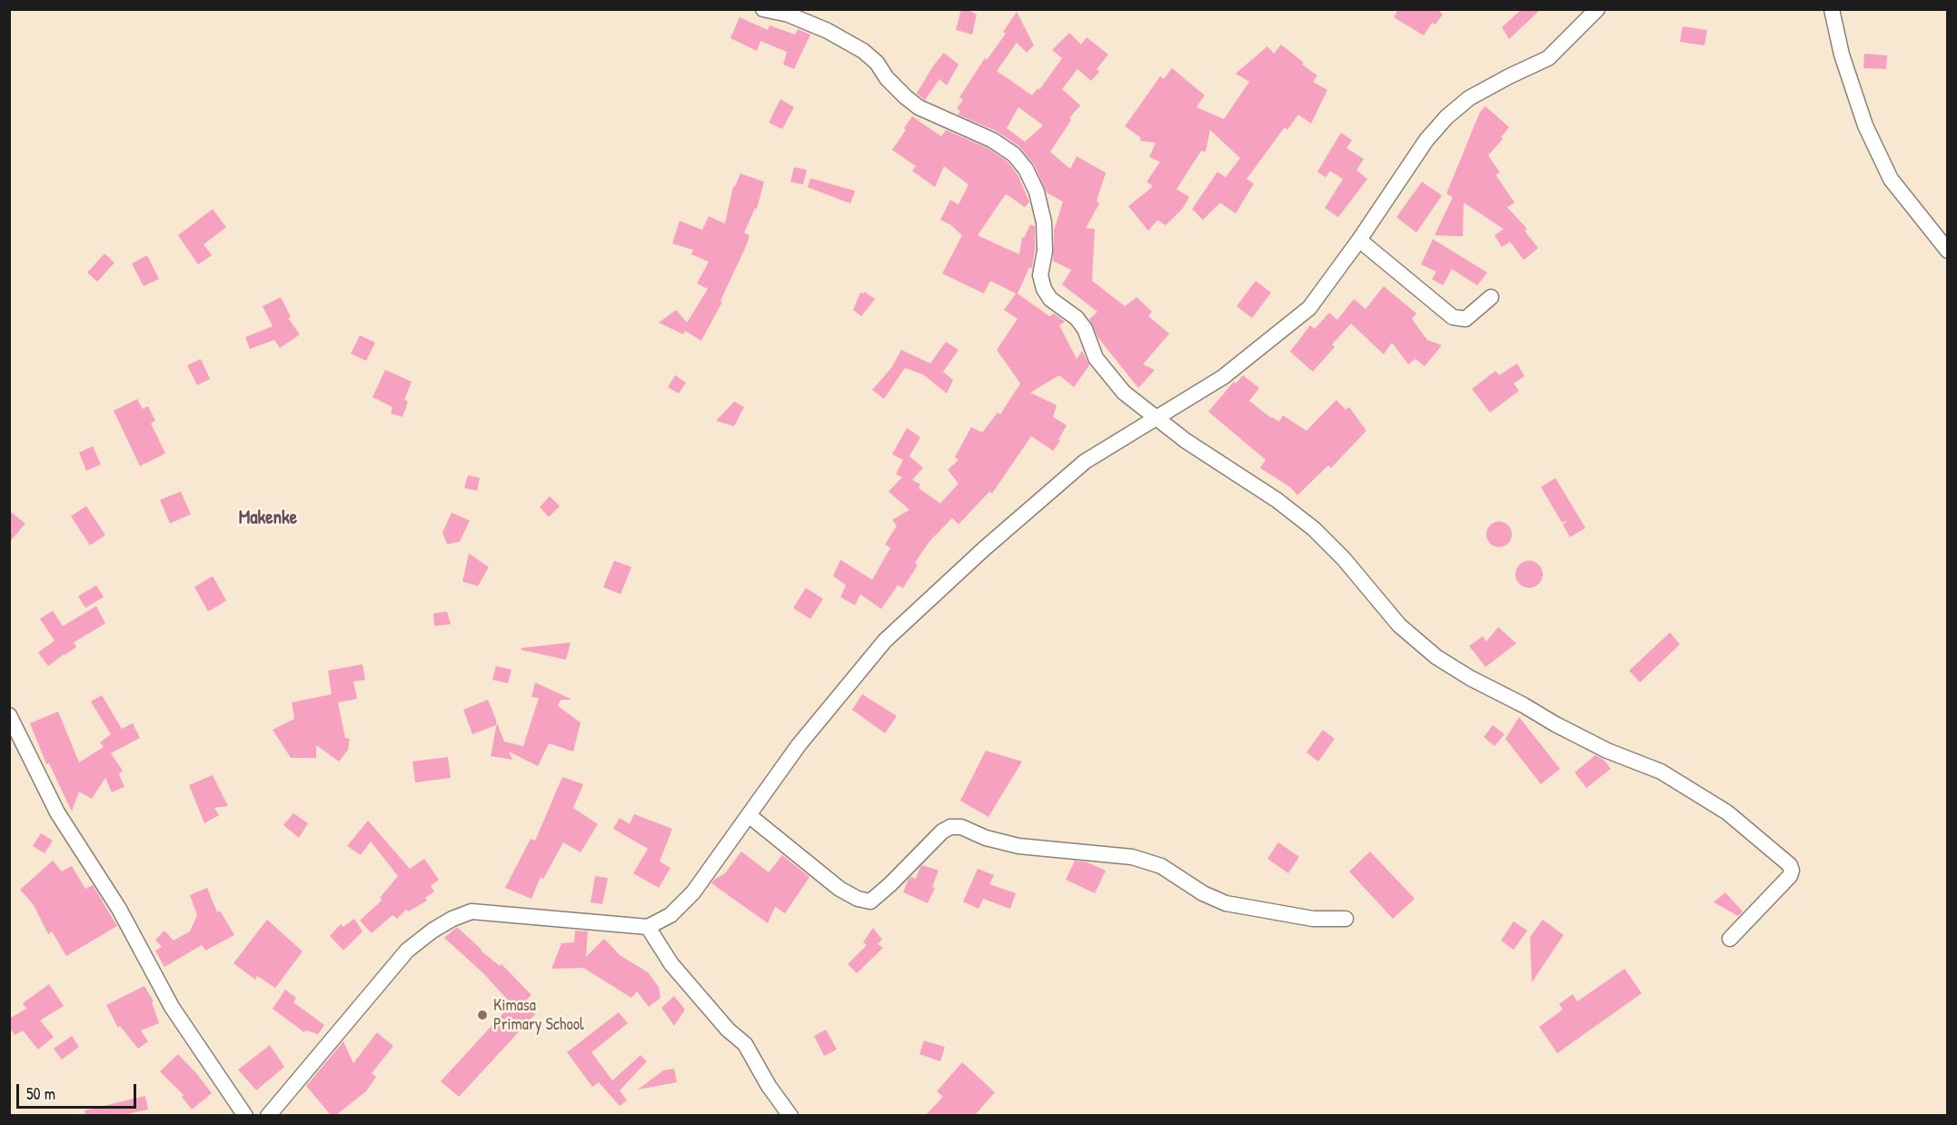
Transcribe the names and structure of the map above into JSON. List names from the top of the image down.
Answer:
{
  "districts": ["Makenke"],
  "places": ["Kimasa Primary School"],
  "scale_bar": "50 m"
}
